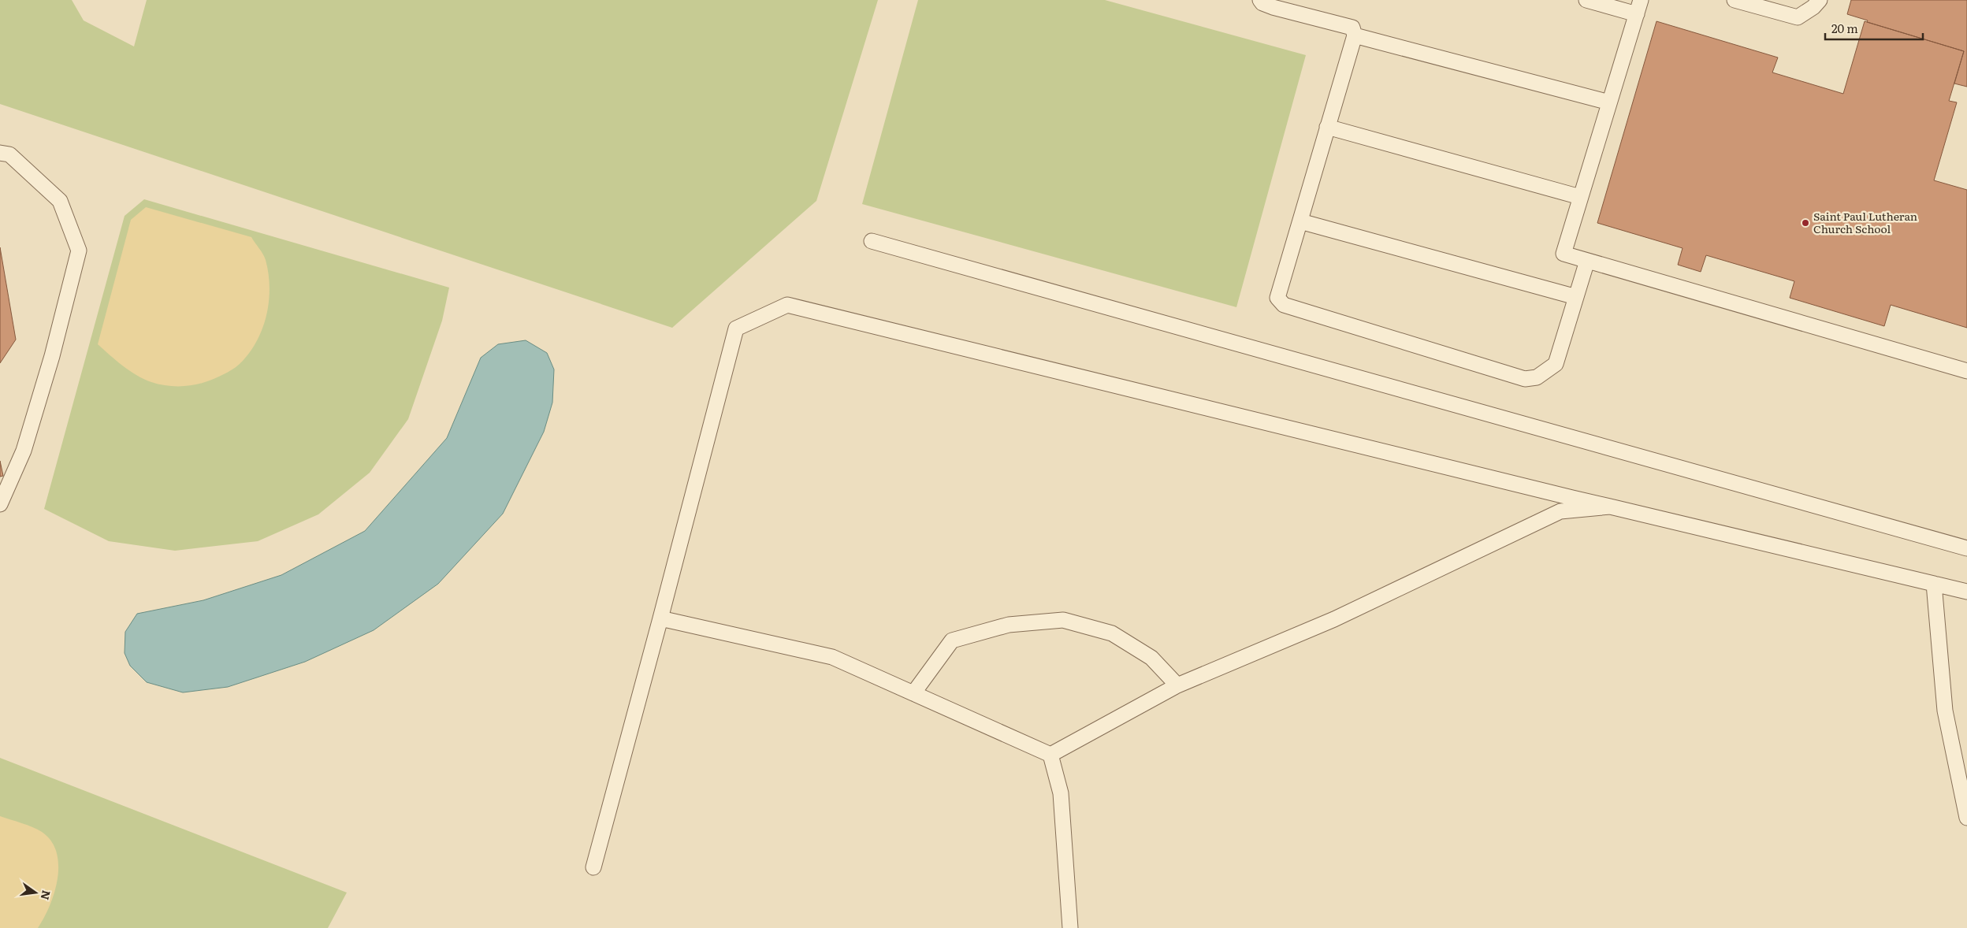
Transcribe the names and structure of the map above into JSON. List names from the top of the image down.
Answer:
{
  "places": ["Saint Paul Lutheran Church School"],
  "scale_bar": "20 m",
  "north": "right"
}
